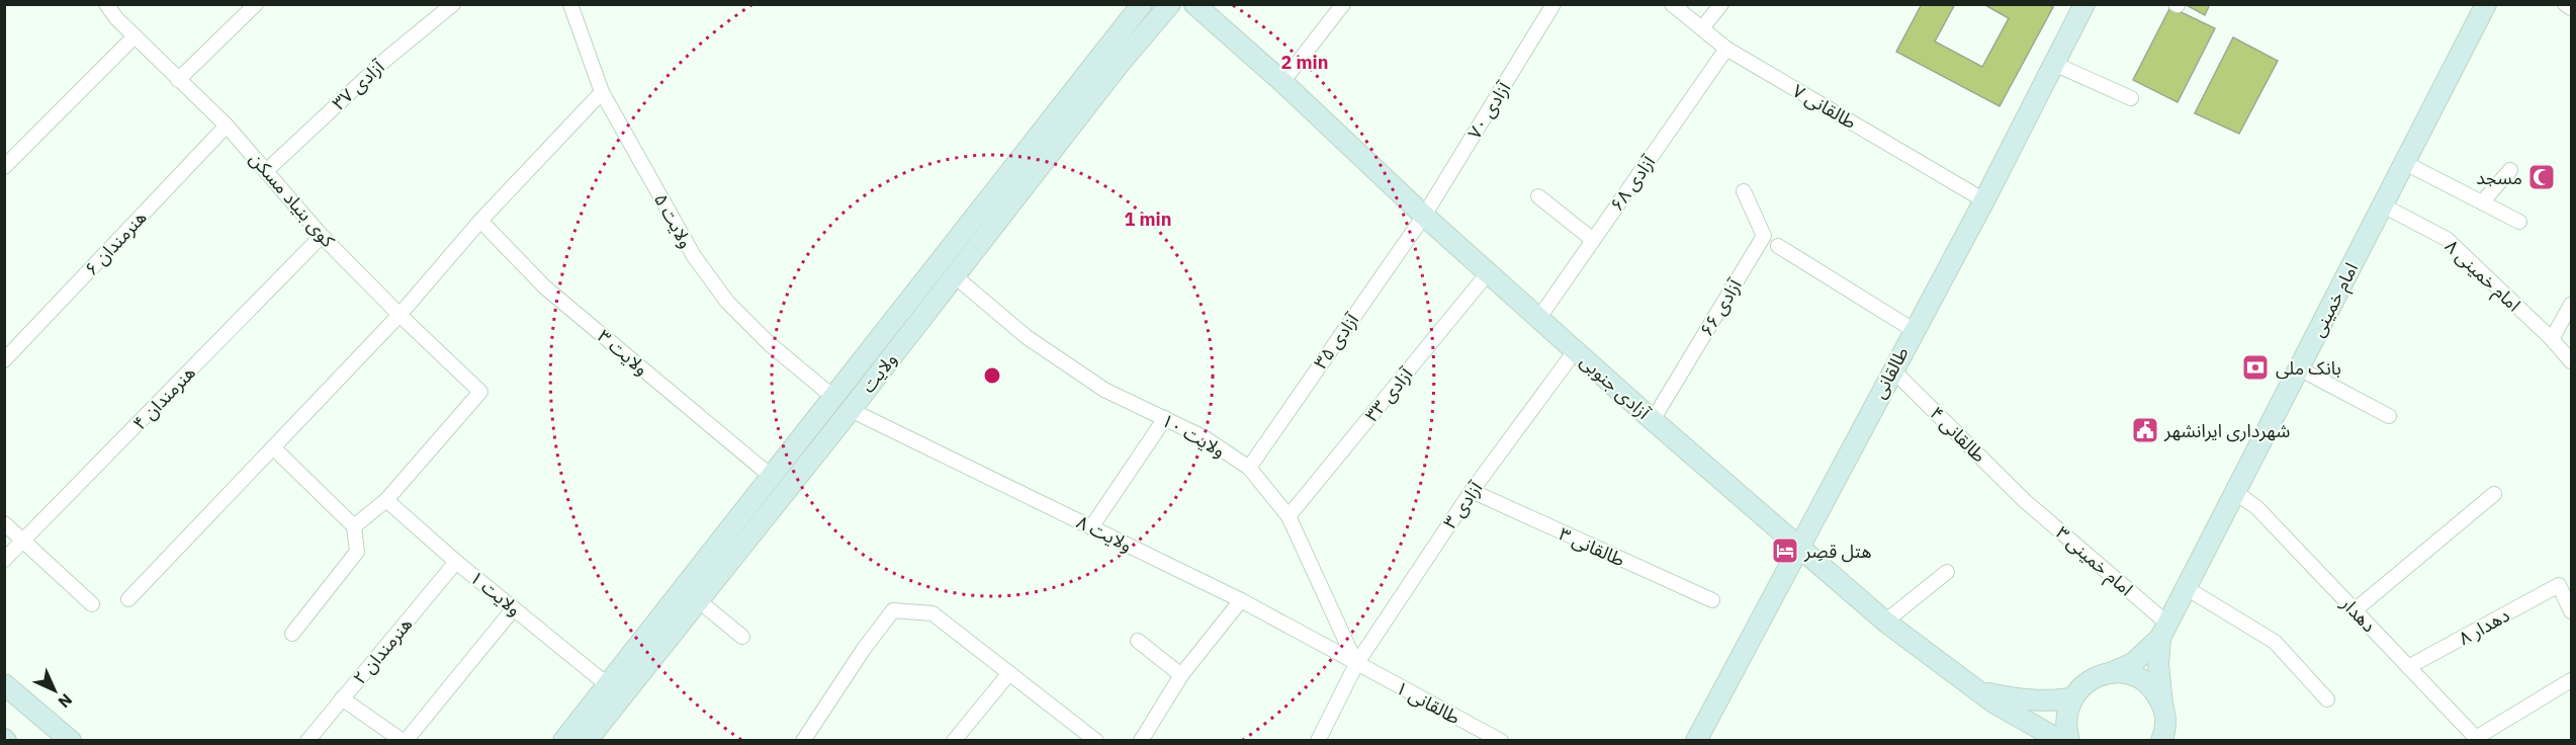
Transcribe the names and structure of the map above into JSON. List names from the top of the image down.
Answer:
{
  "streets": {
    "main road": [
      "امام خمینی",
      "ولایت",
      "طالقانی",
      "آزادی جنوبی"
    ],
    "street": [
      "آزادی ۳۷",
      "طالقانی ۷",
      "آزادی ۷۰",
      "آزادی ۶۸",
      "کوی بنیاد مسکن",
      "ولایت ۵",
      "هنرمندان ۶",
      "امام خمینی ۸",
      "آزادی ۶۶",
      "آزادی ۳۵",
      "ولایت ۳",
      "آزادی ۳۳",
      "هنرمندان ۴",
      "طالقانی ۴",
      "ولایت ۱۰",
      "آزادی ۳",
      "ولایت ۸",
      "طالقانی ۳",
      "امام خمینی ۳",
      "ولایت ۱",
      "دهدار",
      "دهدار ۸",
      "هنرمندان ۲",
      "طالقانی ۱"
    ]
  },
  "crossings": [
    ["آزادی ۳۷", "کوی بنیاد مسکن"],
    ["طالقانی ۷", "آزادی ۶۸"],
    ["طالقانی ۷", "طالقانی"],
    ["آزادی ۷۰", "آزادی ۳۵"],
    ["آزادی ۷۰", "آزادی جنوبی"],
    ["آزادی ۶۸", "آزادی جنوبی"],
    ["کوی بنیاد مسکن", "هنرمندان ۶"],
    ["کوی بنیاد مسکن", "هنرمندان ۴"],
    ["کوی بنیاد مسکن", "ولایت ۱"],
    ["ولایت ۵", "ولایت"],
    ["امام خمینی ۸", "امام خمینی"],
    ["امام خمینی", "آزادی جنوبی"],
    ["امام خمینی", "امام خمینی ۳"],
    ["امام خمینی", "دهدار"],
    ["آزادی ۶۶", "آزادی جنوبی"],
    ["آزادی ۳۵", "آزادی جنوبی"],
    ["آزادی ۳۵", "ولایت ۱۰"],
    ["ولایت ۳", "ولایت"],
    ["ولایت", "ولایت ۱۰"],
    ["ولایت", "ولایت ۸"],
    ["ولایت", "ولایت ۱"],
    ["طالقانی", "آزادی جنوبی"],
    ["طالقانی", "طالقانی ۴"],
    ["آزادی جنوبی", "آزادی ۳۳"],
    ["آزادی جنوبی", "آزادی ۳"],
    ["آزادی ۳۳", "ولایت ۱۰"],
    ["طالقانی ۴", "امام خمینی ۳"],
    ["ولایت ۱۰", "آزادی ۳"],
    ["ولایت ۱۰", "ولایت ۸"],
    ["ولایت ۱۰", "طالقانی ۱"],
    ["آزادی ۳", "ولایت ۸"],
    ["آزادی ۳", "طالقانی ۳"],
    ["آزادی ۳", "طالقانی ۱"],
    ["ولایت ۸", "طالقانی ۱"],
    ["ولایت ۱", "هنرمندان ۲"],
    ["دهدار", "دهدار ۸"]
  ],
  "places": {
    "mosque": ["مسجد"],
    "bank": ["بانک ملی"],
    "public building": ["شهرداری ایرانشهر"],
    "hotel": ["هتل قصِر"]
  },
  "north": "bottom right",
  "rings": ["2 min", "1 min"]
}
